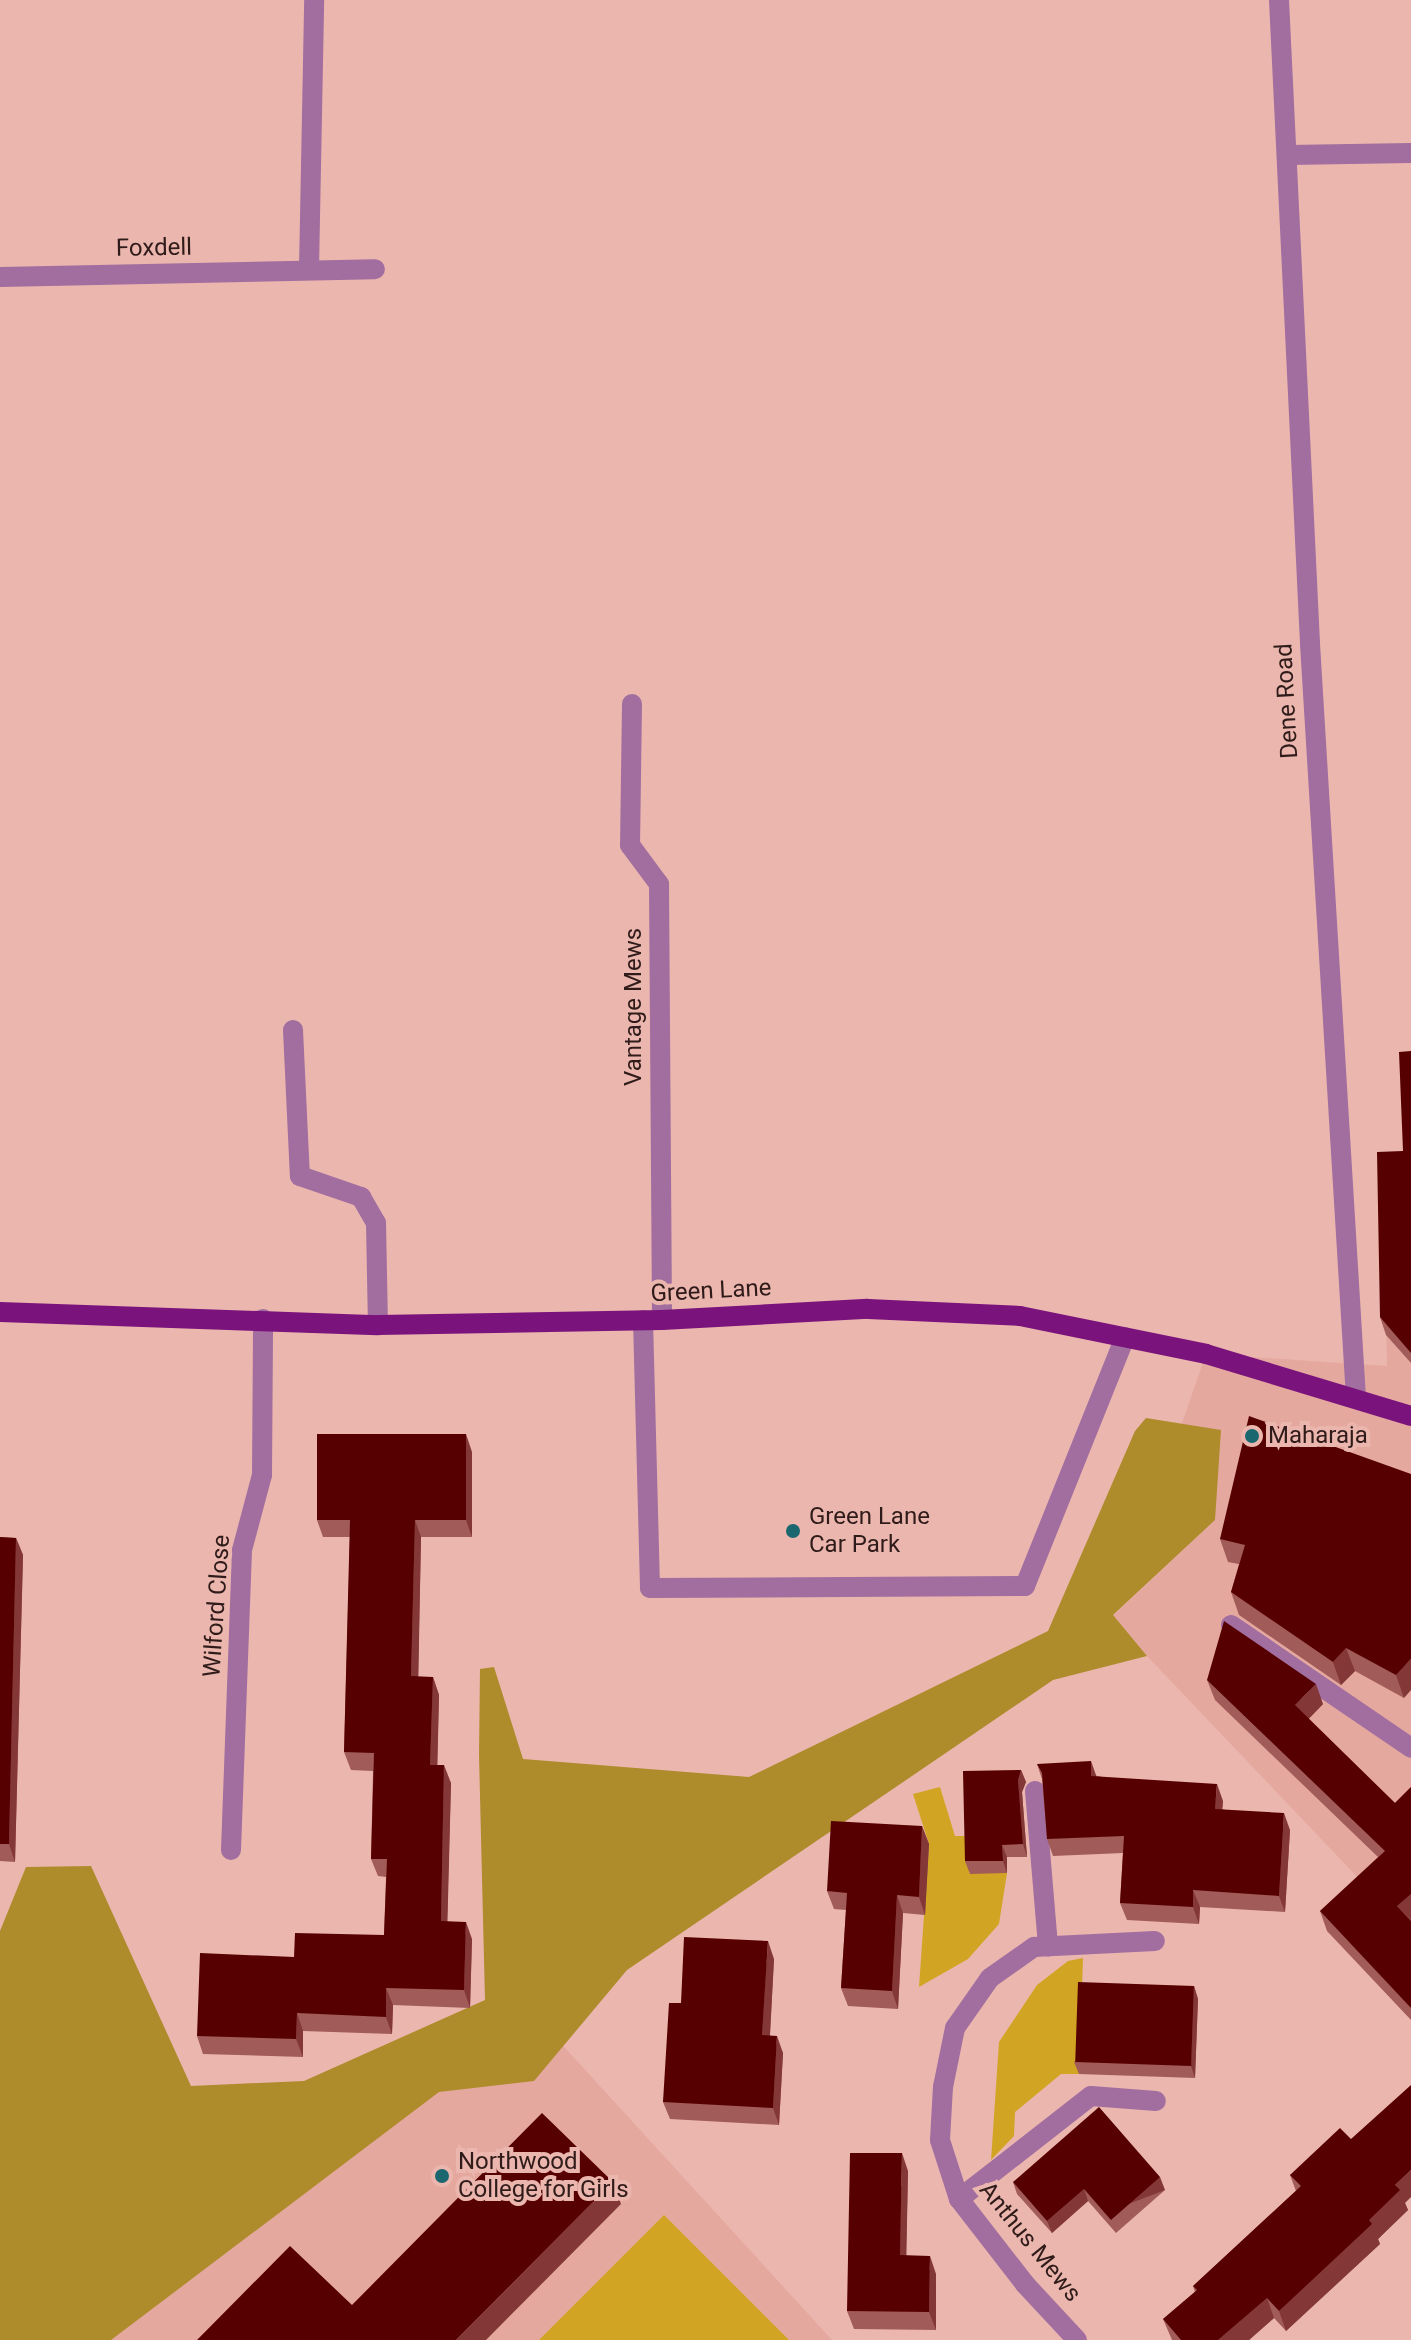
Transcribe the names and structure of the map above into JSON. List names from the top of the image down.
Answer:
{
  "streets": {
    "main road": ["Green Lane"],
    "street": [
      "Foxdell",
      "Dene Road",
      "Vantage Mews",
      "Wilford Close",
      "Anthus Mews"
    ]
  },
  "crossings": [
    ["Dene Road", "Green Lane"],
    ["Vantage Mews", "Green Lane"],
    ["Green Lane", "Wilford Close"]
  ],
  "places": ["Maharaja", "Green Lane Car Park", "Northwood College for Girls"]
}
